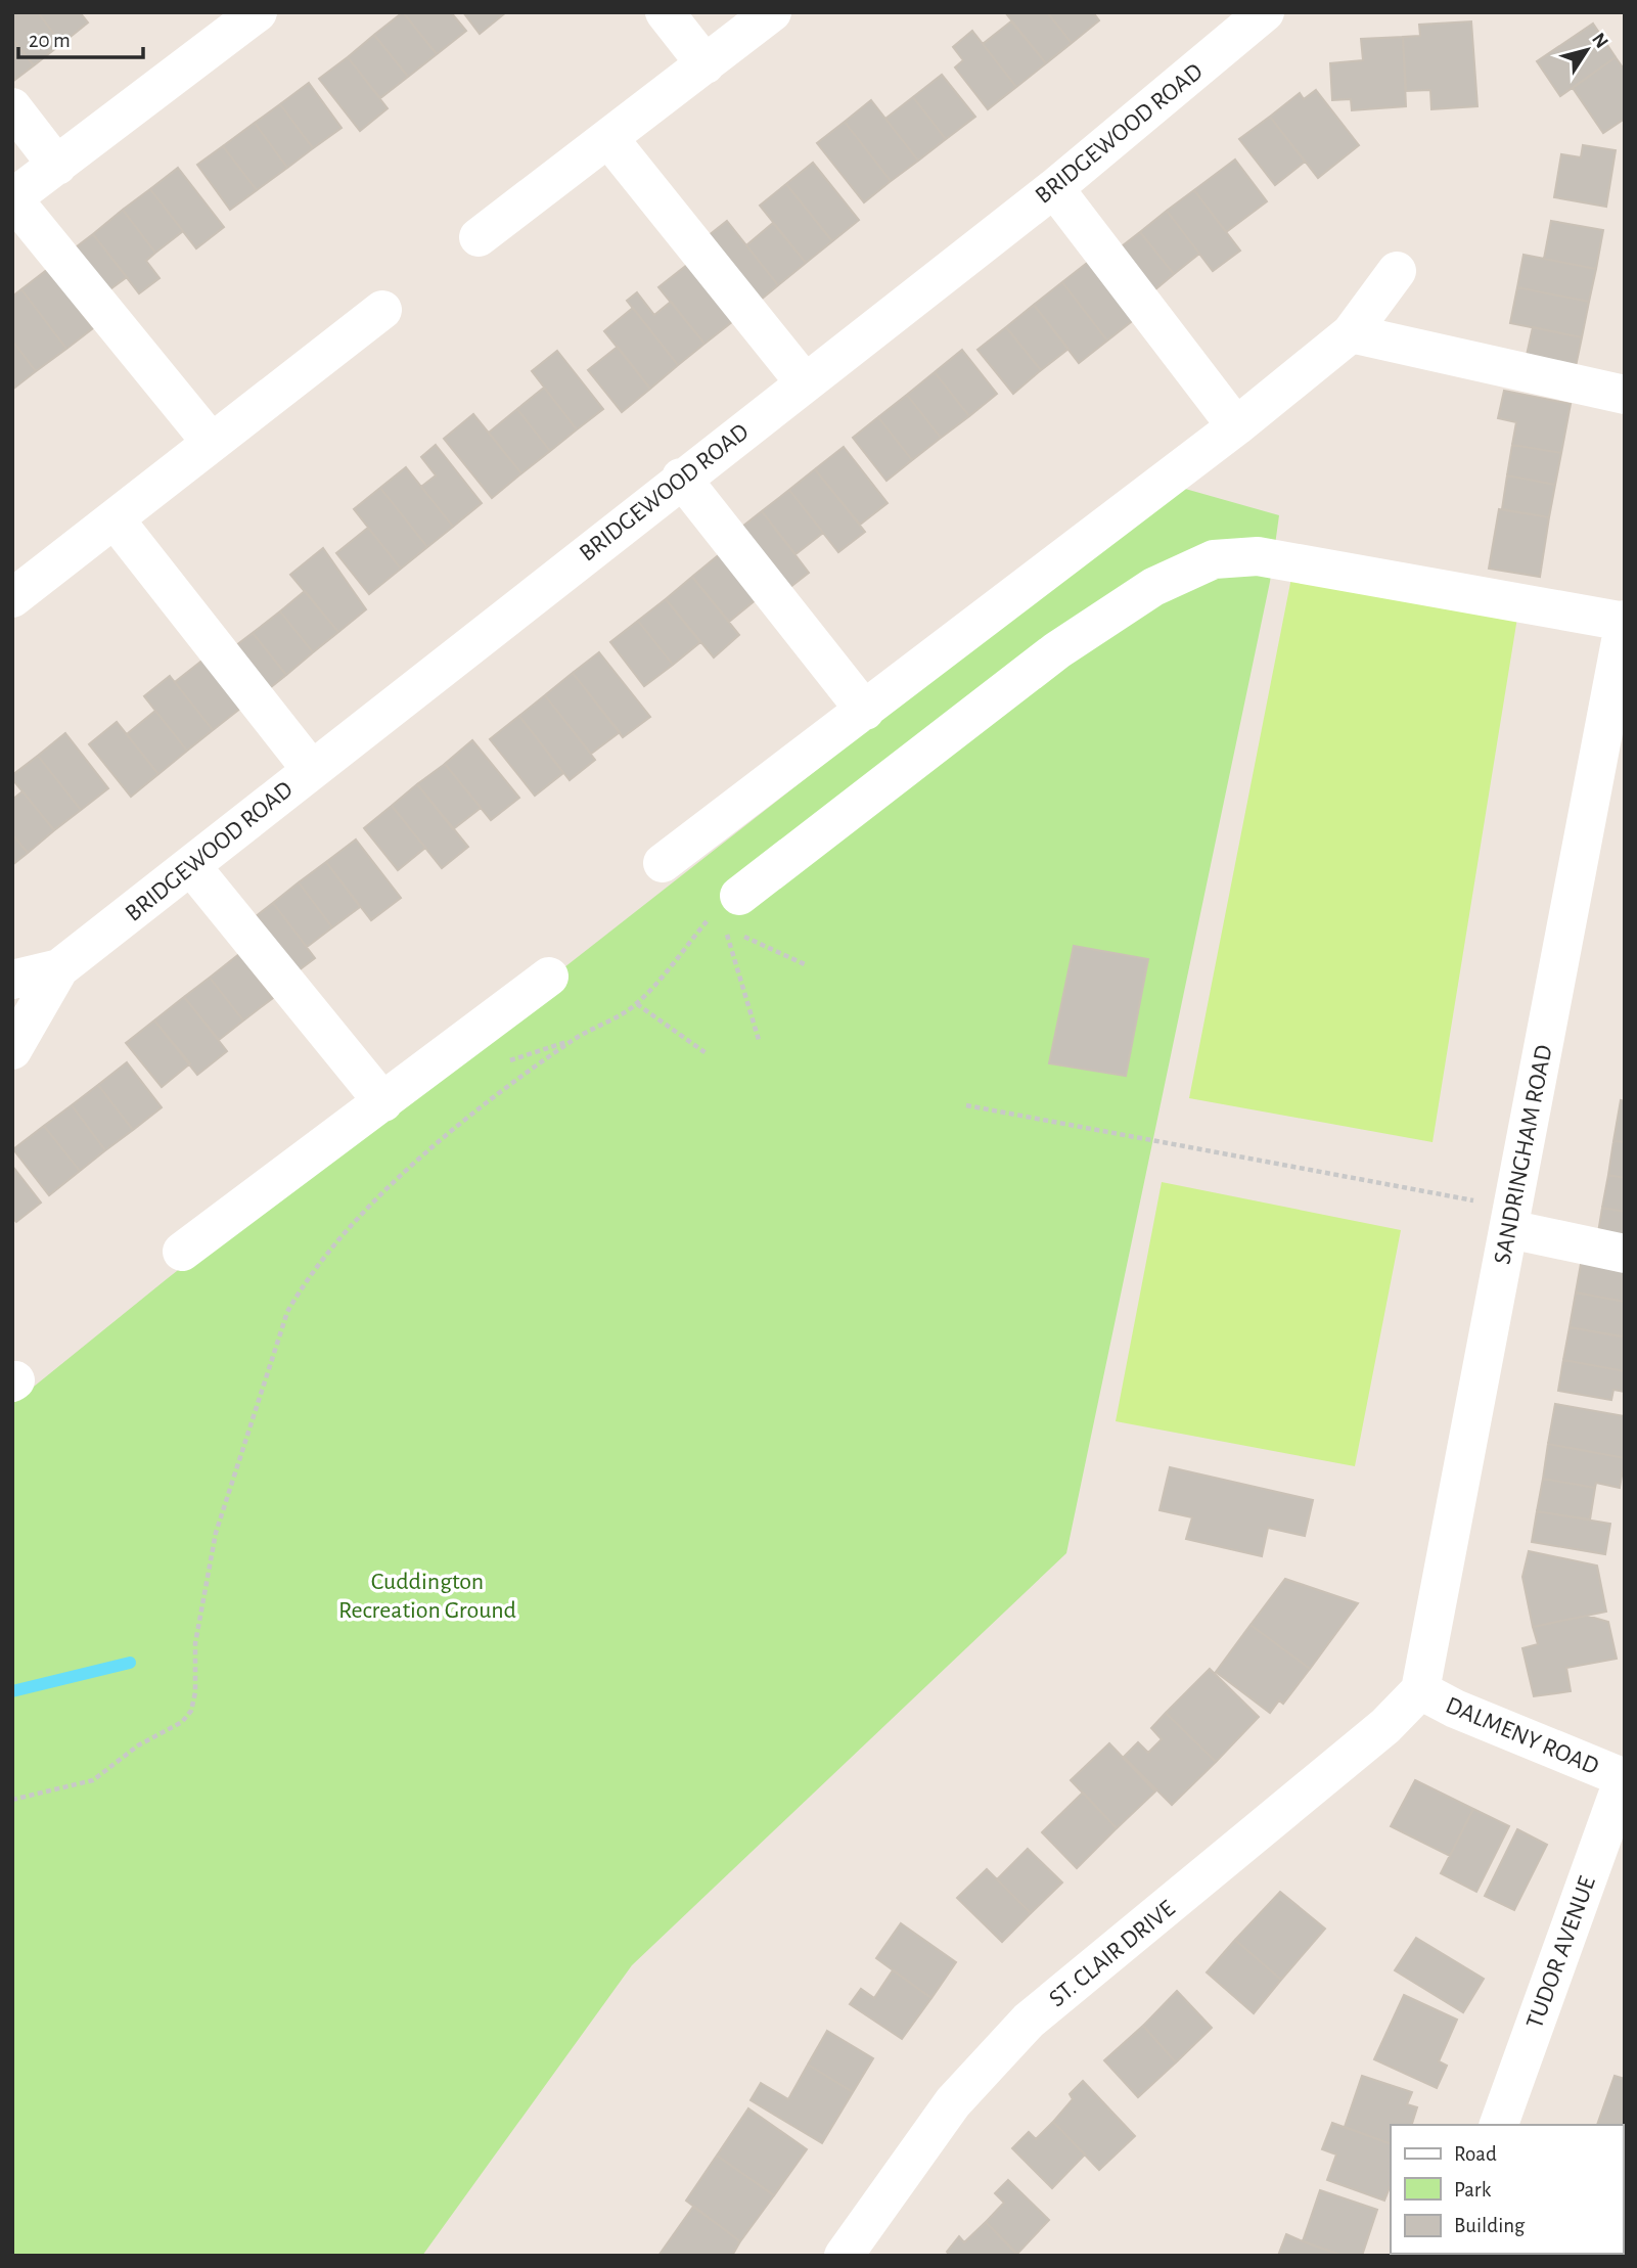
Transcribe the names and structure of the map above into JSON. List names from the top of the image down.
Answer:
{
  "streets": {
    "street": [
      "BRIDGEWOOD ROAD",
      "SANDRINGHAM ROAD",
      "DALMENY ROAD",
      "TUDOR AVENUE",
      "ST. CLAIR DRIVE"
    ]
  },
  "crossings": [
    ["SANDRINGHAM ROAD", "DALMENY ROAD"],
    ["SANDRINGHAM ROAD", "ST. CLAIR DRIVE"],
    ["DALMENY ROAD", "TUDOR AVENUE"],
    ["DALMENY ROAD", "ST. CLAIR DRIVE"]
  ],
  "parks": ["Cuddington Recreation Ground"],
  "legend": ["Road", "Park", "Building"],
  "scale_bar": "20 m",
  "north": "top right"
}
